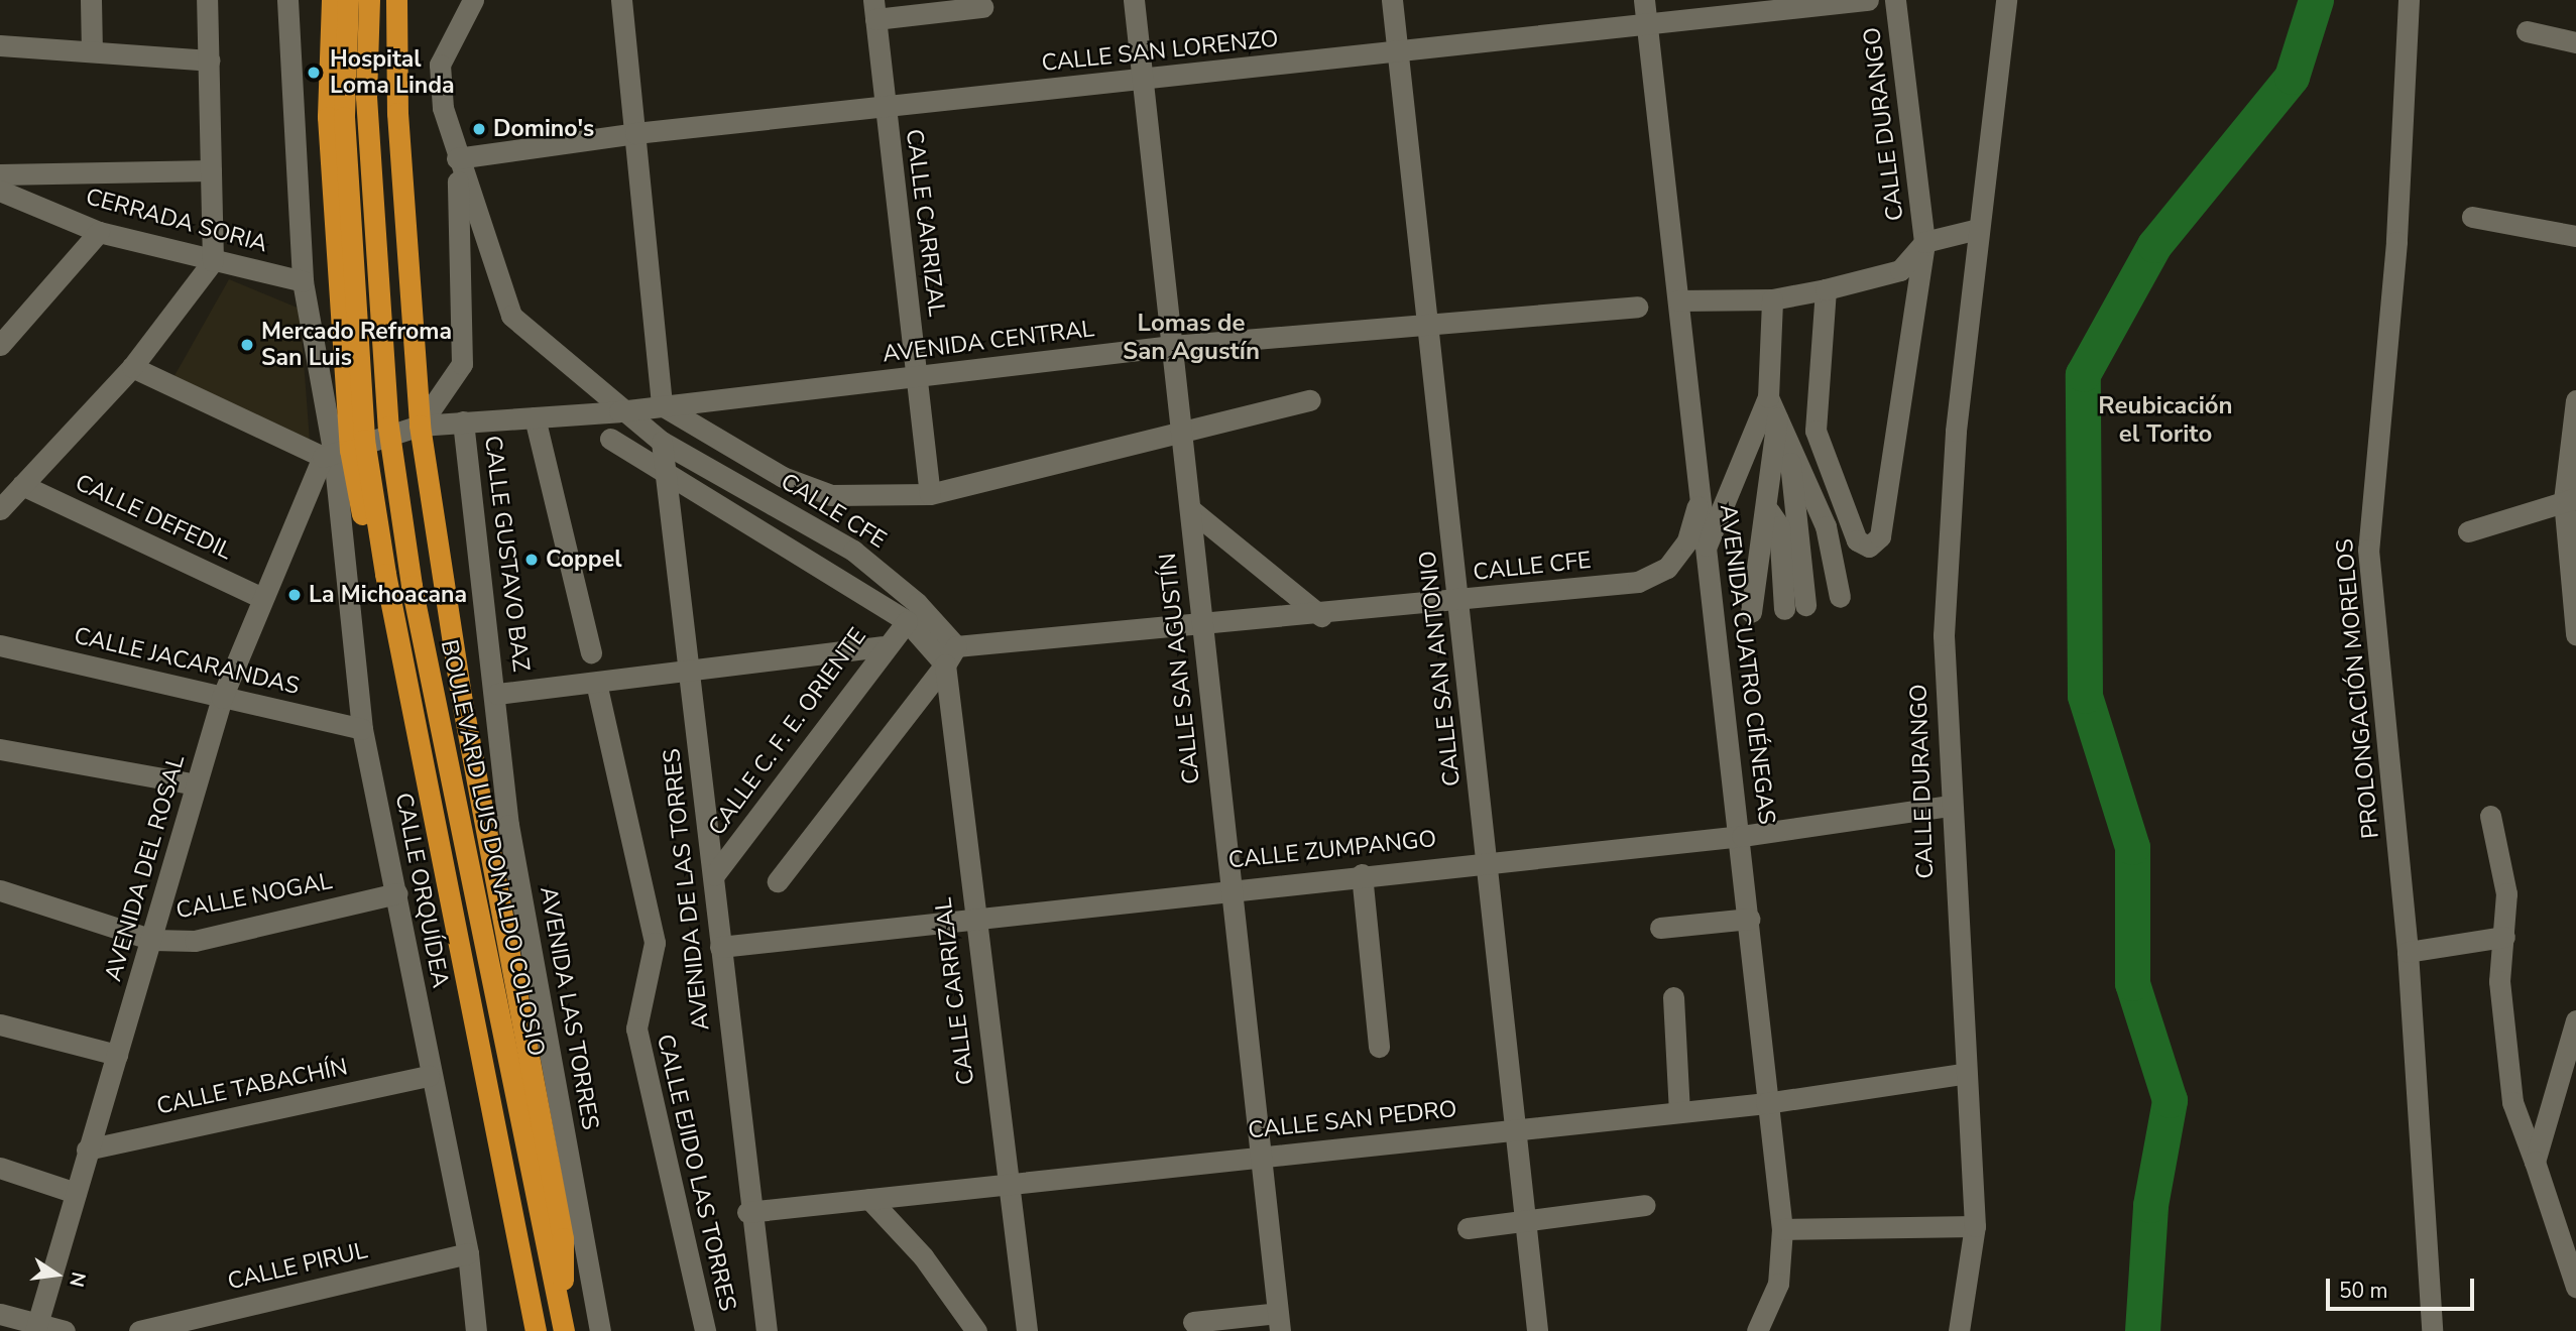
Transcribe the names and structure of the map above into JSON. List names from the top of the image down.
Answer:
{
  "streets": {
    "highway": ["BOULEVARD LUIS DONALDO COLOSIO"],
    "street": [
      "CALLE SAN LORENZO",
      "CALLE DURANGO",
      "CERRADA SORIA",
      "CALLE CARRIZAL",
      "AVENIDA CENTRAL",
      "CALLE CFE",
      "CALLE DEFEDIL",
      "CALLE GUSTAVO BAZ",
      "CALLE JACARANDAS",
      "AVENIDA CUATRO CIÉNEGAS",
      "CALLE SAN AGUSTÍN",
      "CALLE SAN ANTONIO",
      "PROLONGACIÓN MORELOS",
      "CALLE C. F. E. ORIENTE",
      "CALLE ZUMPANGO",
      "AVENIDA DEL ROSAL",
      "AVENIDA DE LAS TORRES",
      "CALLE ORQUÍDEA",
      "CALLE NOGAL",
      "AVENIDA LAS TORRES",
      "CALLE TABACHÍN",
      "CALLE SAN PEDRO",
      "CALLE EJIDO LAS TORRES",
      "CALLE PIRUL"
    ]
  },
  "crossings": [
    ["CALLE SAN LORENZO", "CALLE CARRIZAL"],
    ["CALLE SAN LORENZO", "CALLE CFE"],
    ["CALLE SAN LORENZO", "AVENIDA CUATRO CIÉNEGAS"],
    ["CALLE SAN LORENZO", "CALLE SAN AGUSTÍN"],
    ["CALLE SAN LORENZO", "CALLE SAN ANTONIO"],
    ["CALLE DURANGO", "CALLE ZUMPANGO"],
    ["CALLE DURANGO", "CALLE SAN PEDRO"],
    ["CALLE CARRIZAL", "AVENIDA CENTRAL"],
    ["CALLE CARRIZAL", "CALLE CFE"],
    ["CALLE CARRIZAL", "CALLE ZUMPANGO"],
    ["CALLE CARRIZAL", "CALLE SAN PEDRO"],
    ["AVENIDA CENTRAL", "CALLE CFE"],
    ["AVENIDA CENTRAL", "CALLE GUSTAVO BAZ"],
    ["AVENIDA CENTRAL", "CALLE SAN AGUSTÍN"],
    ["AVENIDA CENTRAL", "CALLE SAN ANTONIO"],
    ["AVENIDA CENTRAL", "AVENIDA DEL ROSAL"],
    ["AVENIDA CENTRAL", "CALLE ORQUÍDEA"],
    ["CALLE CFE", "AVENIDA CUATRO CIÉNEGAS"],
    ["CALLE CFE", "CALLE SAN AGUSTÍN"],
    ["CALLE CFE", "CALLE SAN ANTONIO"],
    ["CALLE CFE", "AVENIDA DE LAS TORRES"],
    ["CALLE DEFEDIL", "AVENIDA DEL ROSAL"],
    ["CALLE GUSTAVO BAZ", "AVENIDA LAS TORRES"],
    ["CALLE JACARANDAS", "AVENIDA DEL ROSAL"],
    ["CALLE JACARANDAS", "CALLE ORQUÍDEA"],
    ["AVENIDA CUATRO CIÉNEGAS", "CALLE ZUMPANGO"],
    ["AVENIDA CUATRO CIÉNEGAS", "CALLE SAN PEDRO"],
    ["CALLE SAN AGUSTÍN", "CALLE ZUMPANGO"],
    ["CALLE SAN AGUSTÍN", "CALLE SAN PEDRO"],
    ["CALLE SAN ANTONIO", "CALLE ZUMPANGO"],
    ["CALLE SAN ANTONIO", "CALLE SAN PEDRO"],
    ["CALLE C. F. E. ORIENTE", "AVENIDA DE LAS TORRES"],
    ["CALLE ZUMPANGO", "AVENIDA DE LAS TORRES"],
    ["AVENIDA DEL ROSAL", "CALLE ORQUÍDEA"],
    ["AVENIDA DEL ROSAL", "CALLE NOGAL"],
    ["AVENIDA DEL ROSAL", "CALLE TABACHÍN"],
    ["AVENIDA DE LAS TORRES", "CALLE SAN PEDRO"],
    ["CALLE ORQUÍDEA", "CALLE NOGAL"],
    ["CALLE ORQUÍDEA", "CALLE TABACHÍN"],
    ["CALLE ORQUÍDEA", "CALLE PIRUL"]
  ],
  "districts": ["Lomas de San Agustín", "Reubicación el Torito"],
  "places": [
    "Hospital Loma Linda",
    "Domino's",
    "Mercado Refroma San Luis",
    "Coppel",
    "La Michoacana"
  ],
  "scale_bar": "50 m",
  "north": "right"
}
